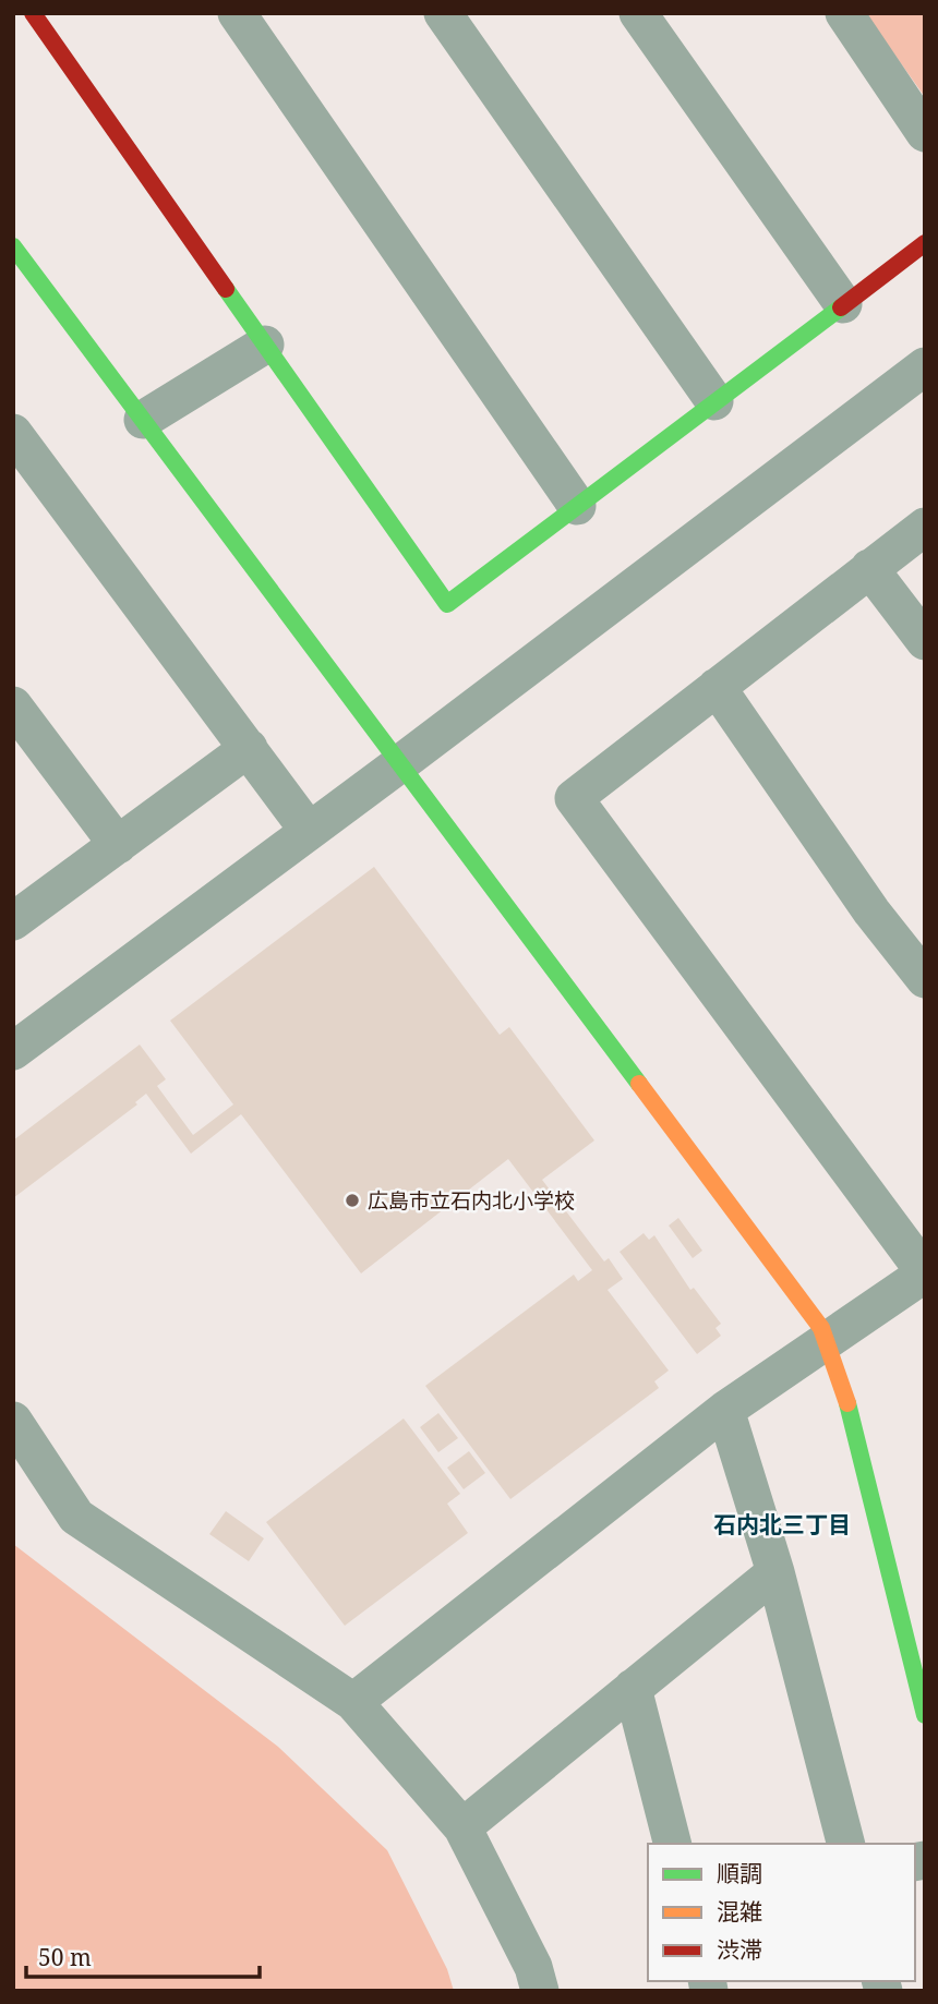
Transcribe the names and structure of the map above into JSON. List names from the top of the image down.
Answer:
{
  "districts": ["石内北三丁目"],
  "places": ["広島市立石内北小学校"],
  "legend": ["順調", "混雑", "渋滞"],
  "scale_bar": "50 m"
}
